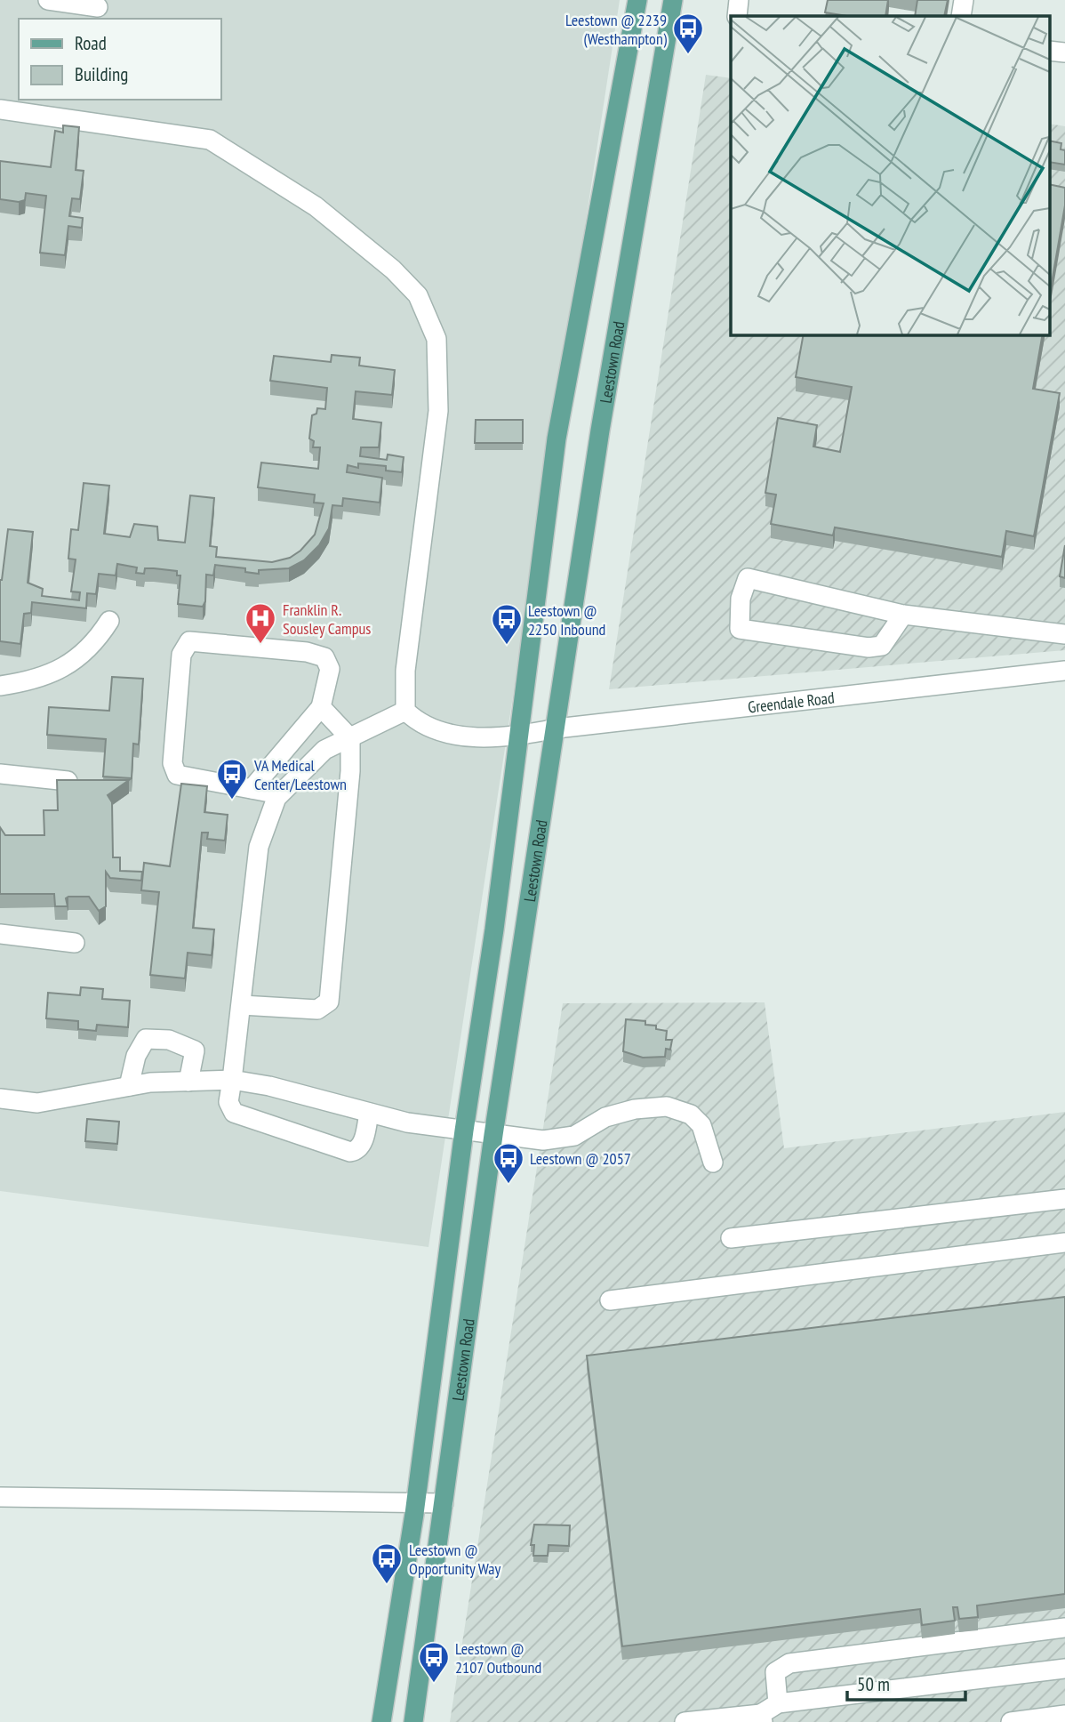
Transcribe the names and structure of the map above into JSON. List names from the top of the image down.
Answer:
{
  "streets": {
    "main road": ["Leestown Road"],
    "street": ["Greendale Road"]
  },
  "crossings": [
    ["Leestown Road", "Greendale Road"]
  ],
  "places": {
    "bus stop": [
      "Leestown @ 2239 (Westhampton)",
      "Leestown @ 2250 Inbound",
      "VA Medical Center/Leestown",
      "Leestown @ 2057",
      "Leestown @ Opportunity Way",
      "Leestown @ 2107 Outbound"
    ],
    "hospital": ["Franklin R. Sousley Campus"]
  },
  "legend": ["Road", "Building"],
  "scale_bar": "50 m"
}
